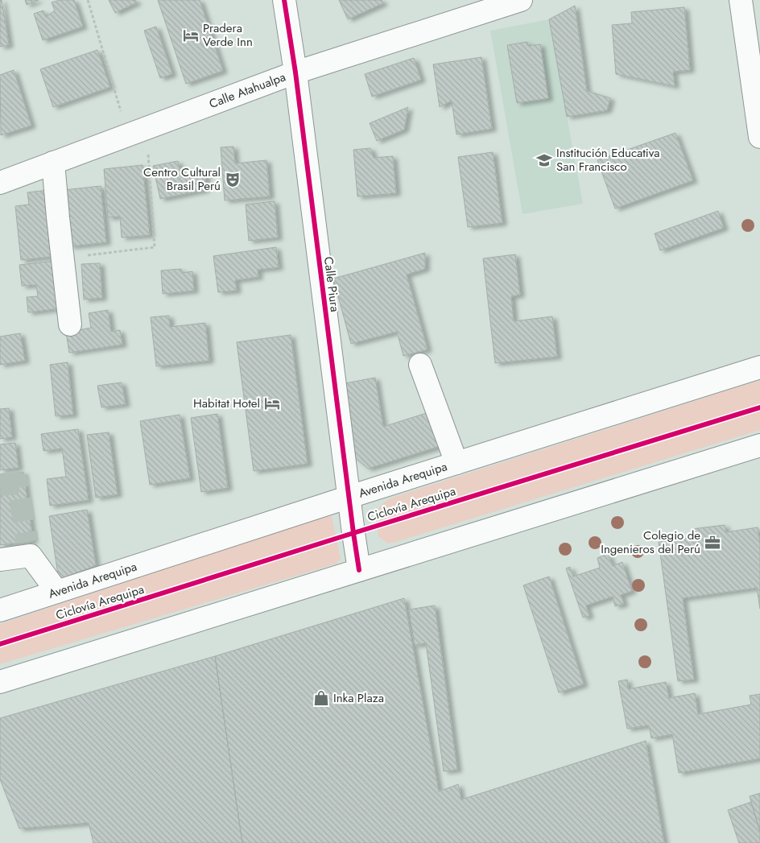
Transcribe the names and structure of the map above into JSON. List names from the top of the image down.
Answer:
{
  "streets": {
    "main road": ["Calle Atahualpa", "Calle Piura", "Avenida Arequipa"],
    "cycle path": ["Ciclovía Arequipa"]
  },
  "crossings": [
    ["Calle Atahualpa", "Calle Piura"],
    ["Calle Piura", "Avenida Arequipa"]
  ],
  "places": {
    "hotel": ["Pradera Verde Inn", "Habitat Hotel"],
    "school or university": ["Institución Educativa San Francisco"],
    "theatre": ["Centro Cultural Brasil Perú"],
    "office": ["Colegio de Ingenieros del Perú"],
    "shop": ["Inka Plaza"]
  }
}
